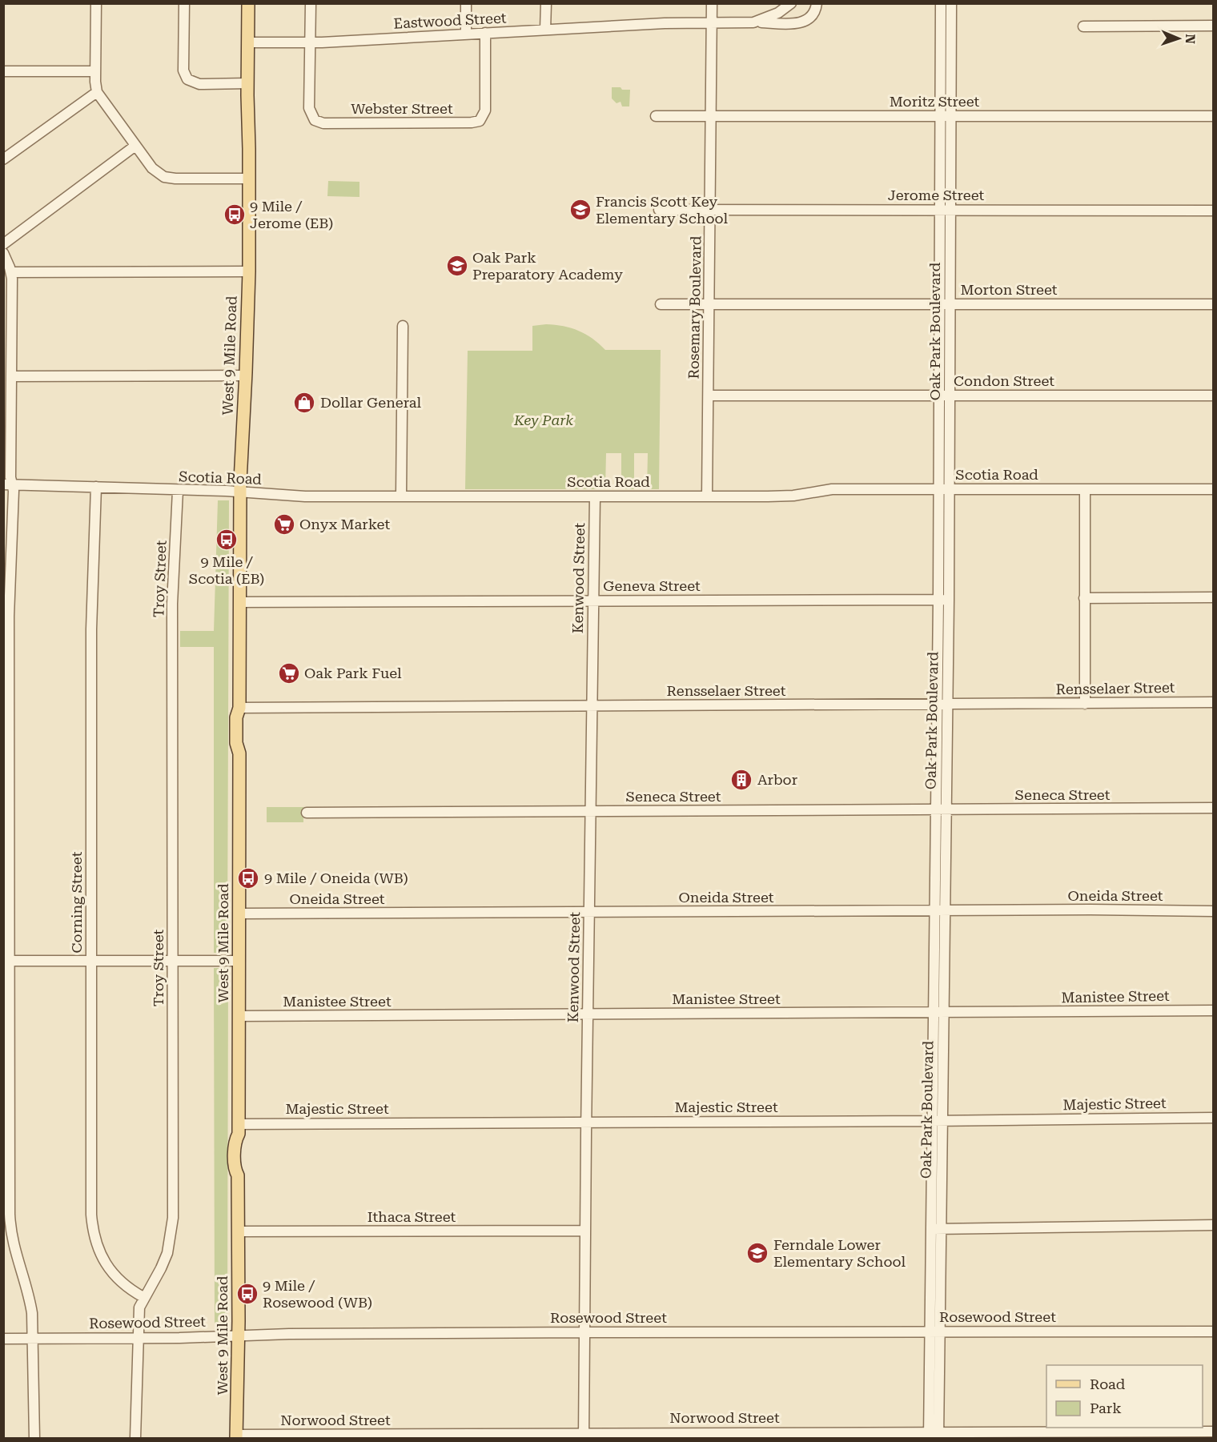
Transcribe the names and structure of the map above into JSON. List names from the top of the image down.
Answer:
{
  "streets": {
    "main road": ["West 9 Mile Road"],
    "street": [
      "Eastwood Street",
      "Moritz Street",
      "Webster Street",
      "Jerome Street",
      "Morton Street",
      "Rosemary Boulevard",
      "Oak Park Boulevard",
      "Condon Street",
      "Scotia Road",
      "Kenwood Street",
      "Troy Street",
      "Geneva Street",
      "Rensselaer Street",
      "Seneca Street",
      "Oneida Street",
      "Corning Street",
      "Manistee Street",
      "Majestic Street",
      "Ithaca Street",
      "Rosewood Street",
      "Norwood Street"
    ]
  },
  "crossings": [
    ["Eastwood Street", "Webster Street"],
    ["Eastwood Street", "Rosemary Boulevard"],
    ["Eastwood Street", "West 9 Mile Road"],
    ["Moritz Street", "Rosemary Boulevard"],
    ["Moritz Street", "Oak Park Boulevard"],
    ["Jerome Street", "Rosemary Boulevard"],
    ["Jerome Street", "Oak Park Boulevard"],
    ["Morton Street", "Rosemary Boulevard"],
    ["Morton Street", "Oak Park Boulevard"],
    ["Rosemary Boulevard", "Condon Street"],
    ["Rosemary Boulevard", "Scotia Road"],
    ["Oak Park Boulevard", "Condon Street"],
    ["Oak Park Boulevard", "Scotia Road"],
    ["Oak Park Boulevard", "Geneva Street"],
    ["Oak Park Boulevard", "Rensselaer Street"],
    ["Oak Park Boulevard", "Seneca Street"],
    ["Oak Park Boulevard", "Oneida Street"],
    ["Oak Park Boulevard", "Manistee Street"],
    ["Oak Park Boulevard", "Majestic Street"],
    ["Oak Park Boulevard", "Rosewood Street"],
    ["Oak Park Boulevard", "Norwood Street"],
    ["West 9 Mile Road", "Scotia Road"],
    ["West 9 Mile Road", "Geneva Street"],
    ["West 9 Mile Road", "Rensselaer Street"],
    ["West 9 Mile Road", "Oneida Street"],
    ["West 9 Mile Road", "Manistee Street"],
    ["West 9 Mile Road", "Majestic Street"],
    ["West 9 Mile Road", "Ithaca Street"],
    ["West 9 Mile Road", "Rosewood Street"],
    ["West 9 Mile Road", "Norwood Street"],
    ["Scotia Road", "Kenwood Street"],
    ["Scotia Road", "Troy Street"],
    ["Scotia Road", "Corning Street"],
    ["Kenwood Street", "Geneva Street"],
    ["Kenwood Street", "Rensselaer Street"],
    ["Kenwood Street", "Seneca Street"],
    ["Kenwood Street", "Oneida Street"],
    ["Kenwood Street", "Manistee Street"],
    ["Kenwood Street", "Majestic Street"],
    ["Kenwood Street", "Ithaca Street"],
    ["Kenwood Street", "Rosewood Street"],
    ["Kenwood Street", "Norwood Street"],
    ["Troy Street", "Corning Street"],
    ["Troy Street", "Rosewood Street"]
  ],
  "parks": ["Key Park"],
  "places": {
    "school or university": ["Francis Scott Key Elementary School", "Oak Park Preparatory Academy", "Ferndale Lower Elementary School"],
    "bus stop": [
      "9 Mile / Jerome (EB)",
      "9 Mile / Scotia (EB)",
      "9 Mile / Oneida (WB)",
      "9 Mile / Rosewood (WB)"
    ],
    "shop": ["Dollar General"],
    "supermarket": ["Onyx Market", "Oak Park Fuel"],
    "building": ["Arbor"]
  },
  "legend": ["Road", "Park"],
  "north": "right"
}
